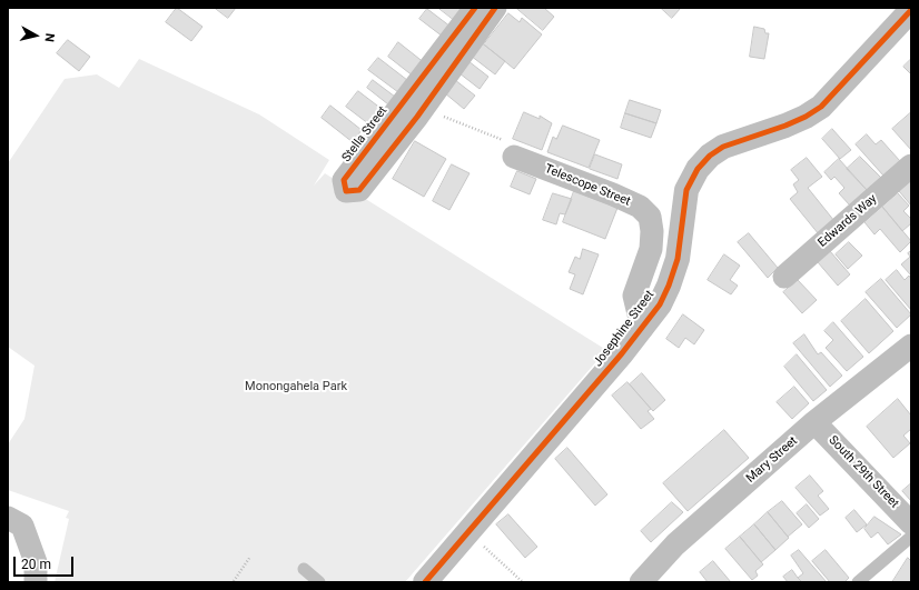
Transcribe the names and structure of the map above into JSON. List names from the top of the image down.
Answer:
{
  "streets": {
    "street": [
      "Stella Street",
      "Telescope Street",
      "Edwards Way",
      "Josephine Street",
      "Mary Street",
      "South 29th Street"
    ]
  },
  "crossings": [
    ["Telescope Street", "Josephine Street"],
    ["Mary Street", "South 29th Street"]
  ],
  "parks": ["Monongahela Park"],
  "scale_bar": "20 m",
  "north": "right"
}
